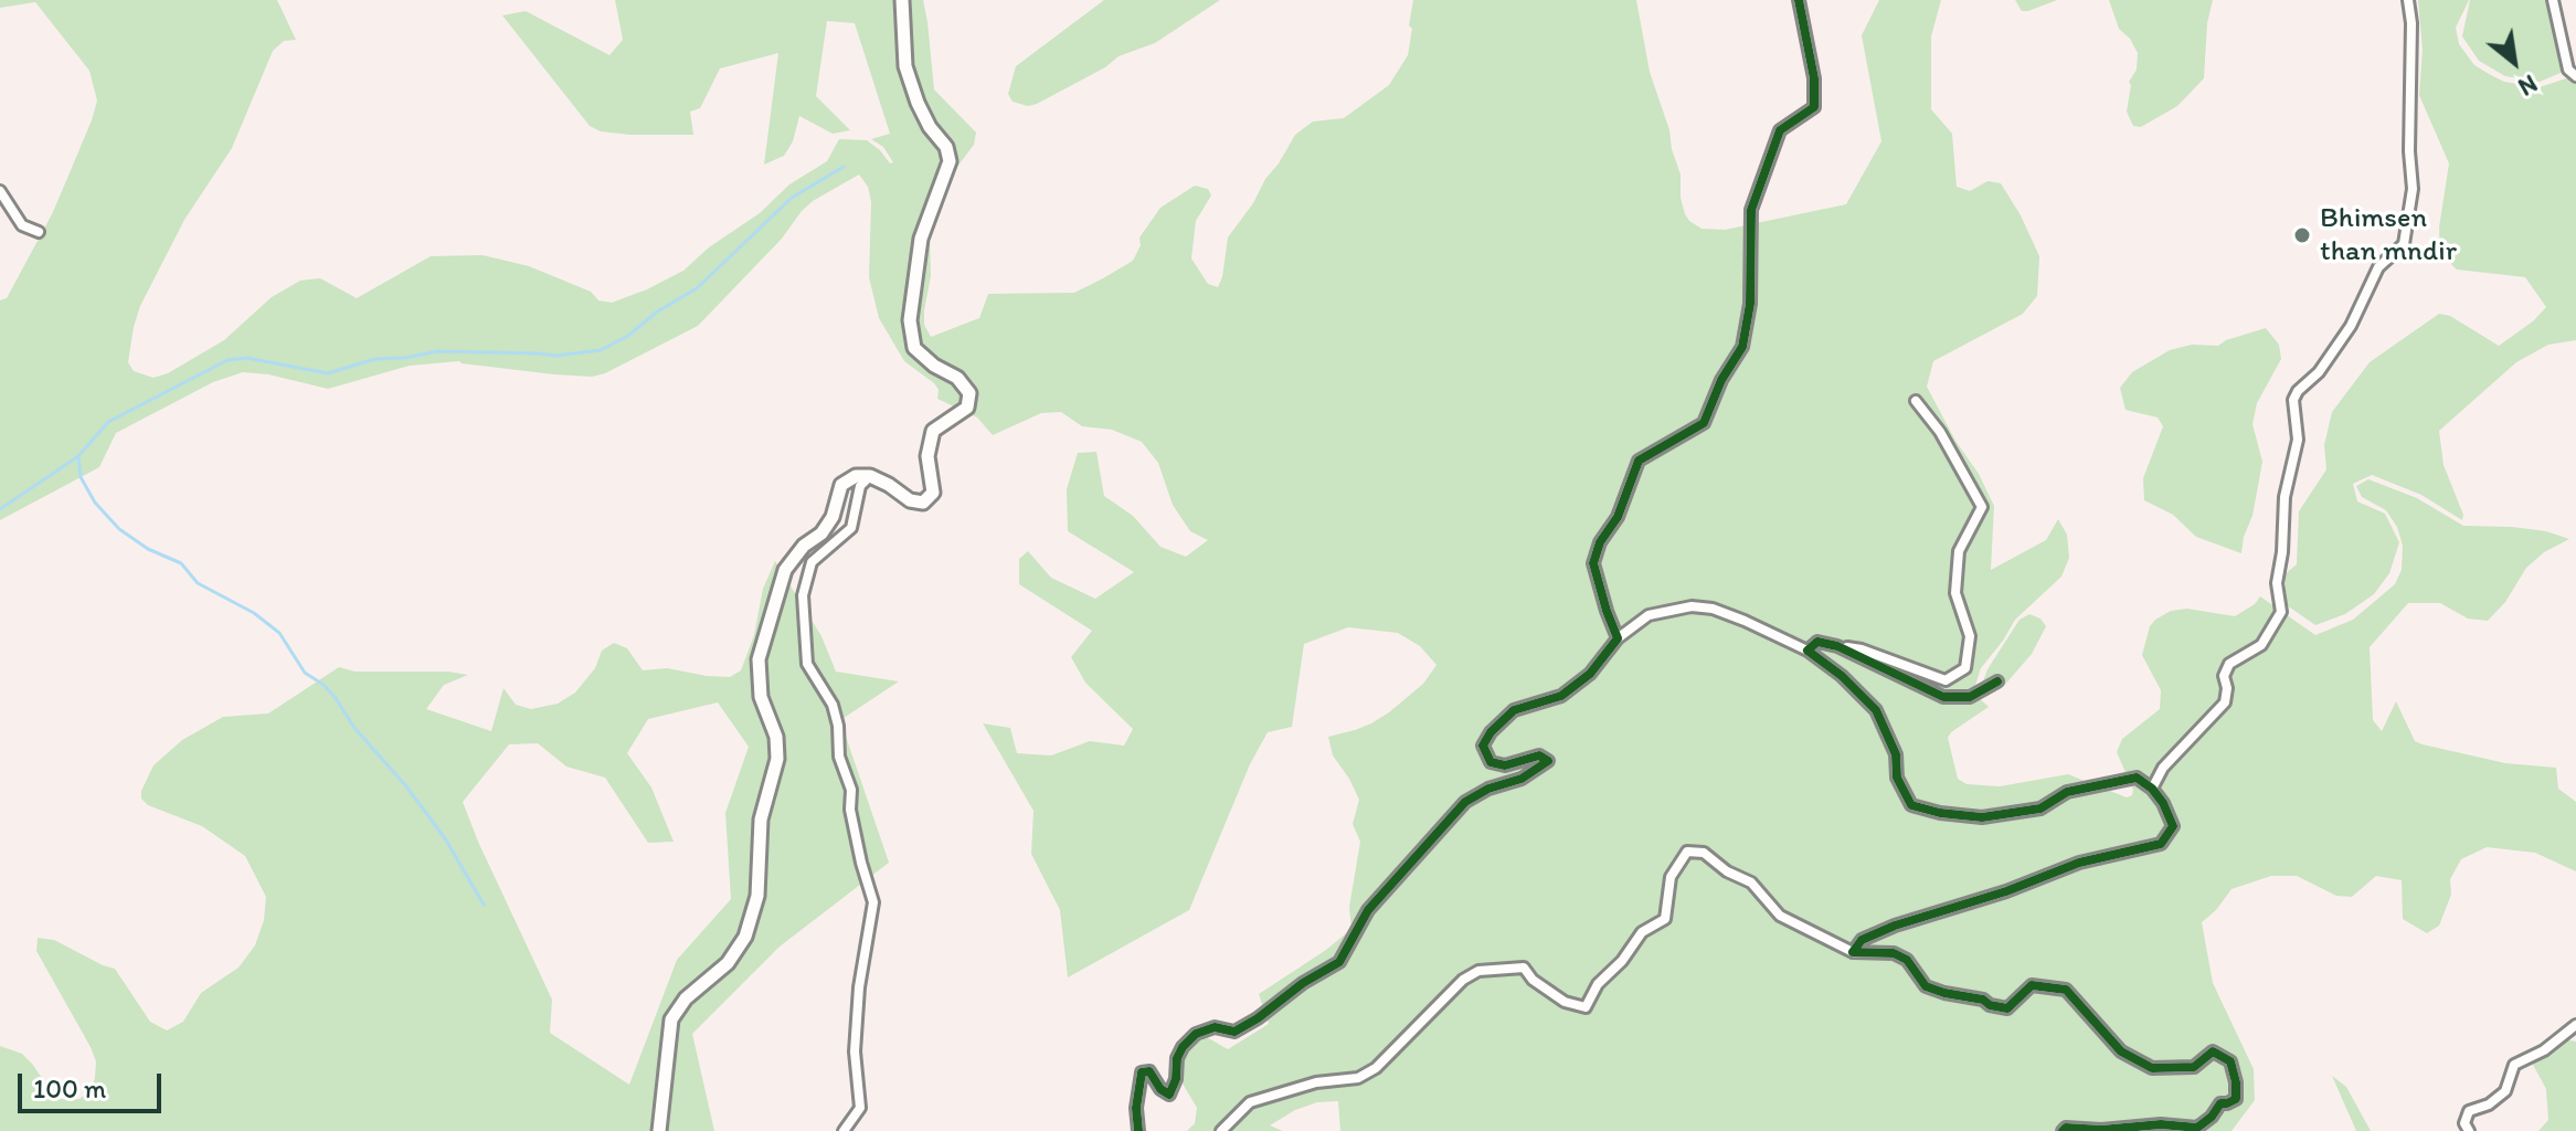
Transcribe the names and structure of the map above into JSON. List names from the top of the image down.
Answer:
{
  "places": ["Bhimsen than mndir"],
  "scale_bar": "100 m",
  "north": "bottom right"
}
